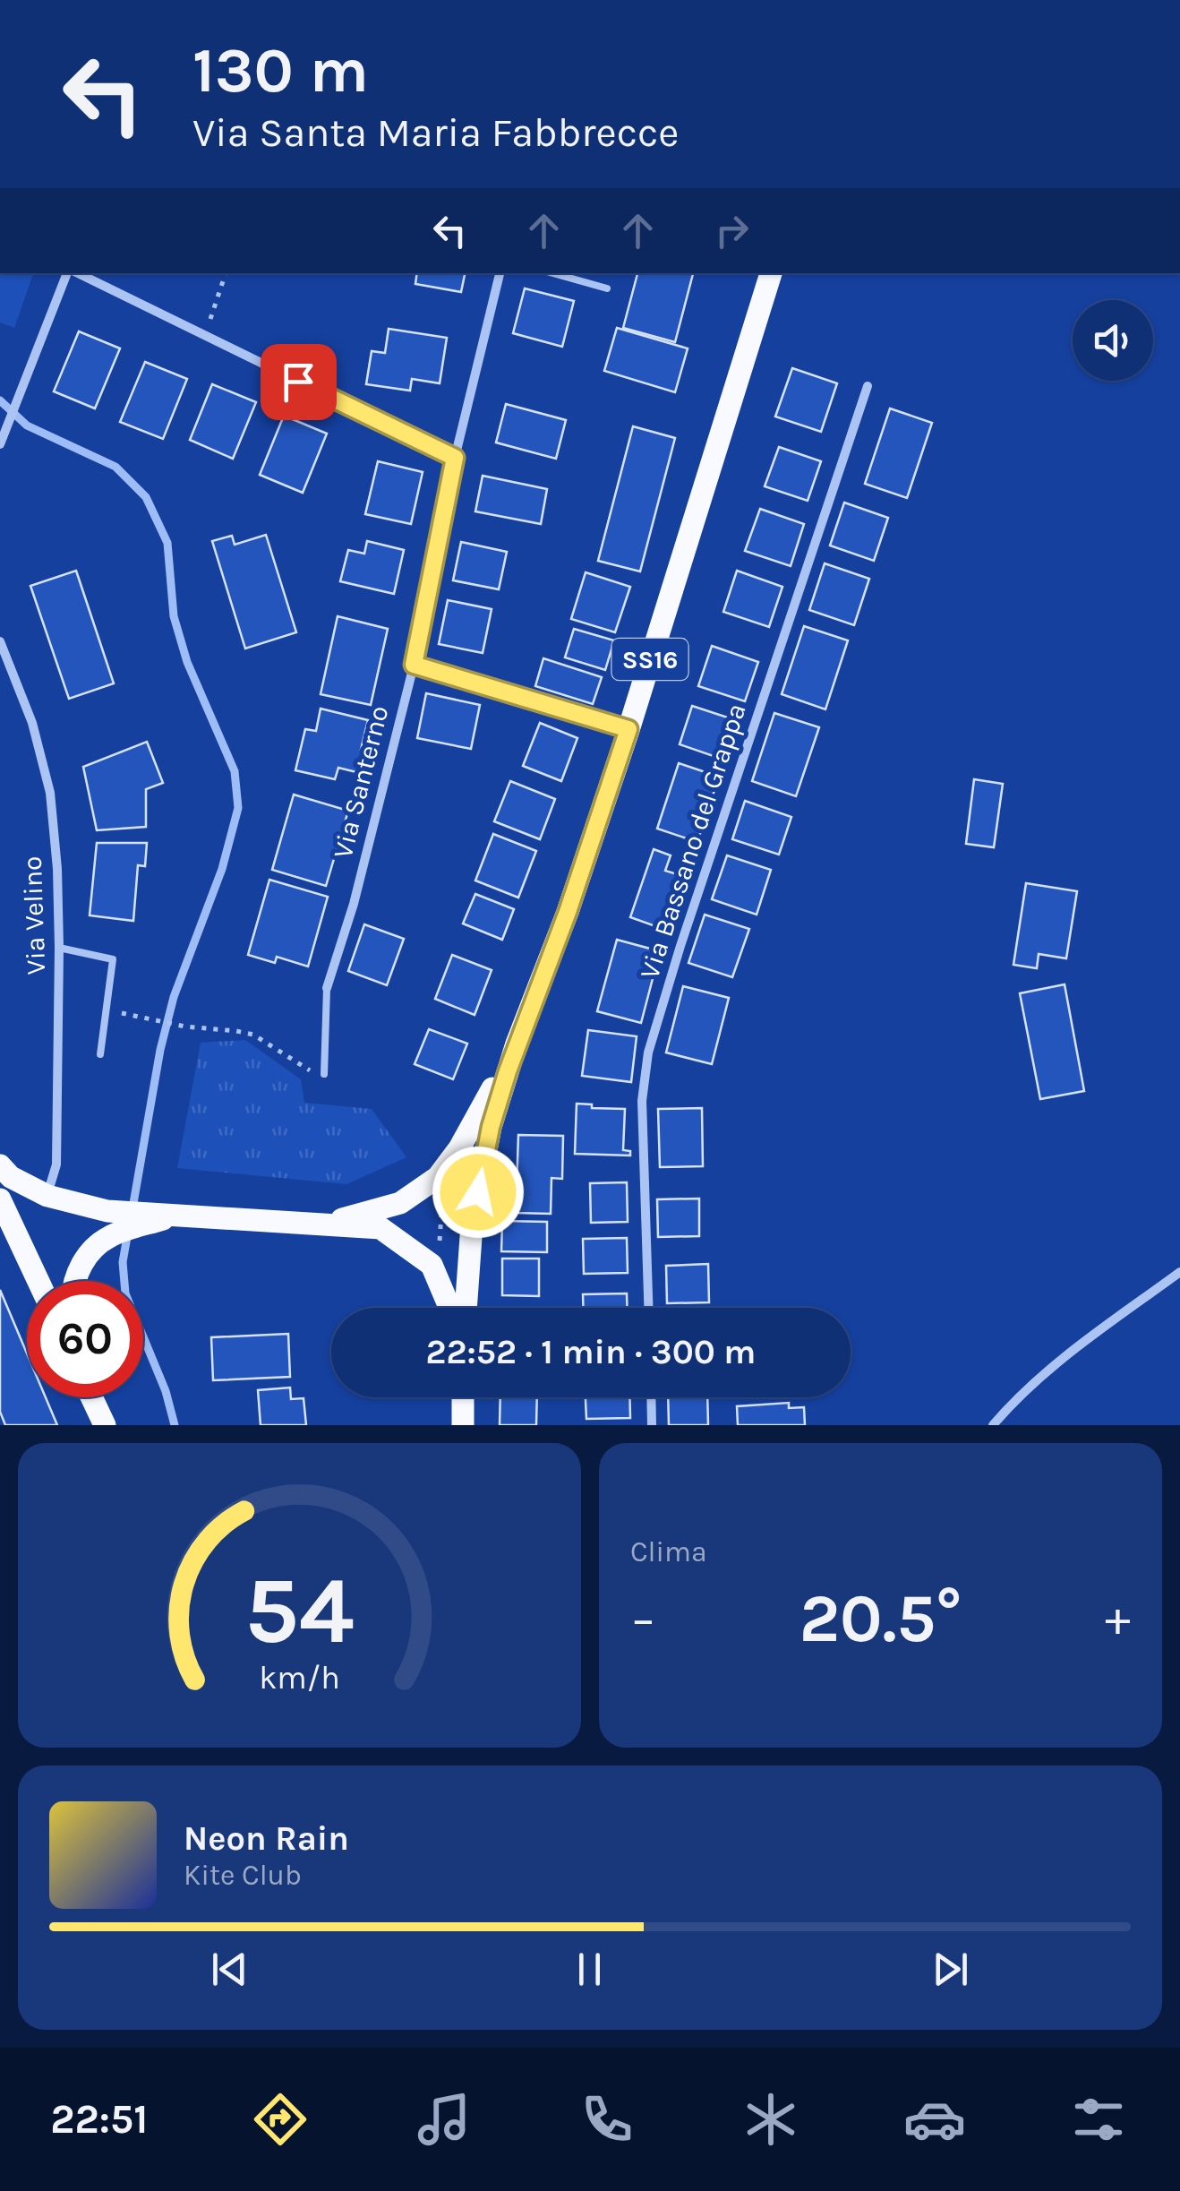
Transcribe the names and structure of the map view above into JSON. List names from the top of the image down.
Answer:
{
  "streets": {
    "main road": ["SS16"],
    "street": ["Via Santerno", "Via Bassano del Grappa", "Via Velino"]
  },
  "page": {
    "turn": ["130 m", "Via Santa Maria Fabbrecce"],
    "limit": "60",
    "trip": "22:52 · 1 min · 300 m",
    "tile": "Clima",
    "heat": ["−", "20.5°", "+"],
    "song": ["Neon Rain", "Kite Club"],
    "tabs": "22:51",
    "gauge": ["54", "km/h"]
  }
}
